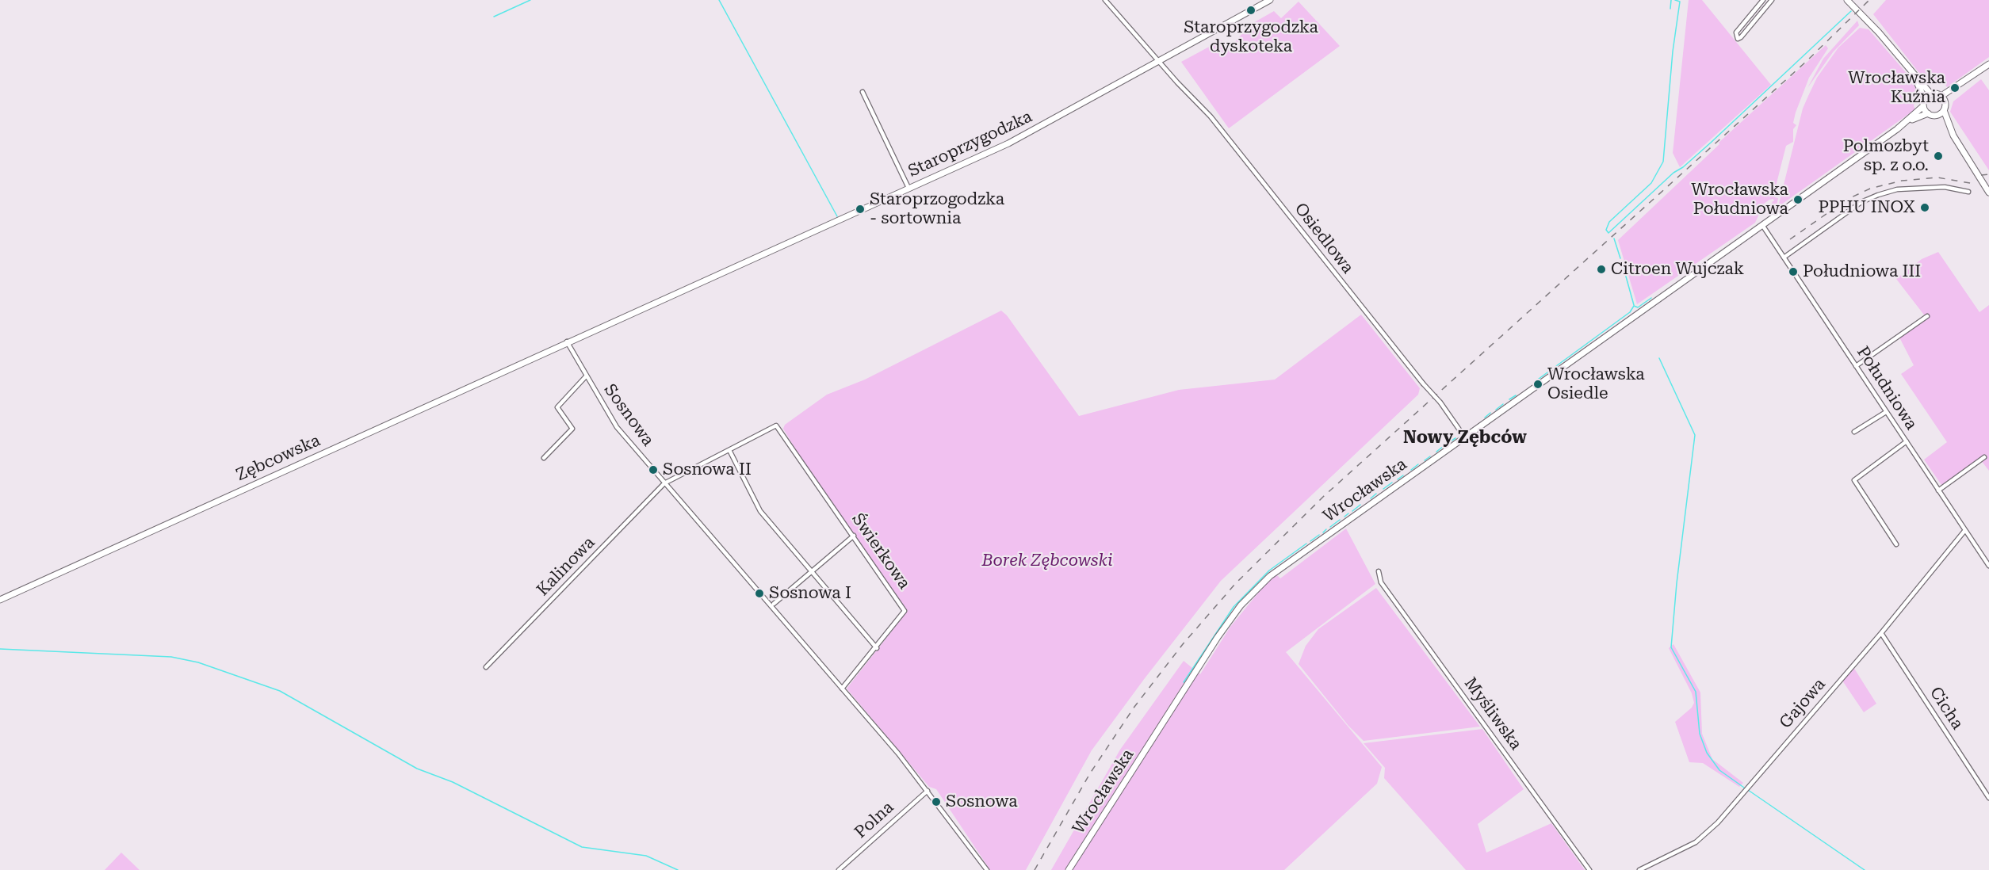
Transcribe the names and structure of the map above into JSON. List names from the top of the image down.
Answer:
{
  "streets": {
    "street": [
      "Staroprzygodzka",
      "Osiedlowa",
      "Południowa",
      "Sosnowa",
      "Zębcowska",
      "Wrocławska",
      "Świerkowa",
      "Kalinowa",
      "Gajowa",
      "Cicha",
      "Myśliwska",
      "Polna"
    ]
  },
  "crossings": [
    ["Staroprzygodzka", "Osiedlowa"],
    ["Staroprzygodzka", "Sosnowa"],
    ["Staroprzygodzka", "Zębcowska"],
    ["Osiedlowa", "Wrocławska"],
    ["Południowa", "Wrocławska"],
    ["Południowa", "Gajowa"],
    ["Sosnowa", "Zębcowska"],
    ["Sosnowa", "Świerkowa"],
    ["Sosnowa", "Kalinowa"],
    ["Sosnowa", "Polna"],
    ["Świerkowa", "Kalinowa"],
    ["Gajowa", "Cicha"]
  ],
  "districts": ["Nowy Zębców"],
  "parks": ["Borek Zębcowski"],
  "places": [
    "Staroprzygodzka dyskoteka",
    "Wrocławska Kuźnia",
    "Polmozbyt sp. z o.o.",
    "Wrocławska Południowa",
    "PPHU INOX",
    "Staroprzogodzka - sortownia",
    "Citroen Wujczak",
    "Południowa III",
    "Wrocławska Osiedle",
    "Sosnowa II",
    "Sosnowa I",
    "Sosnowa"
  ]
}
